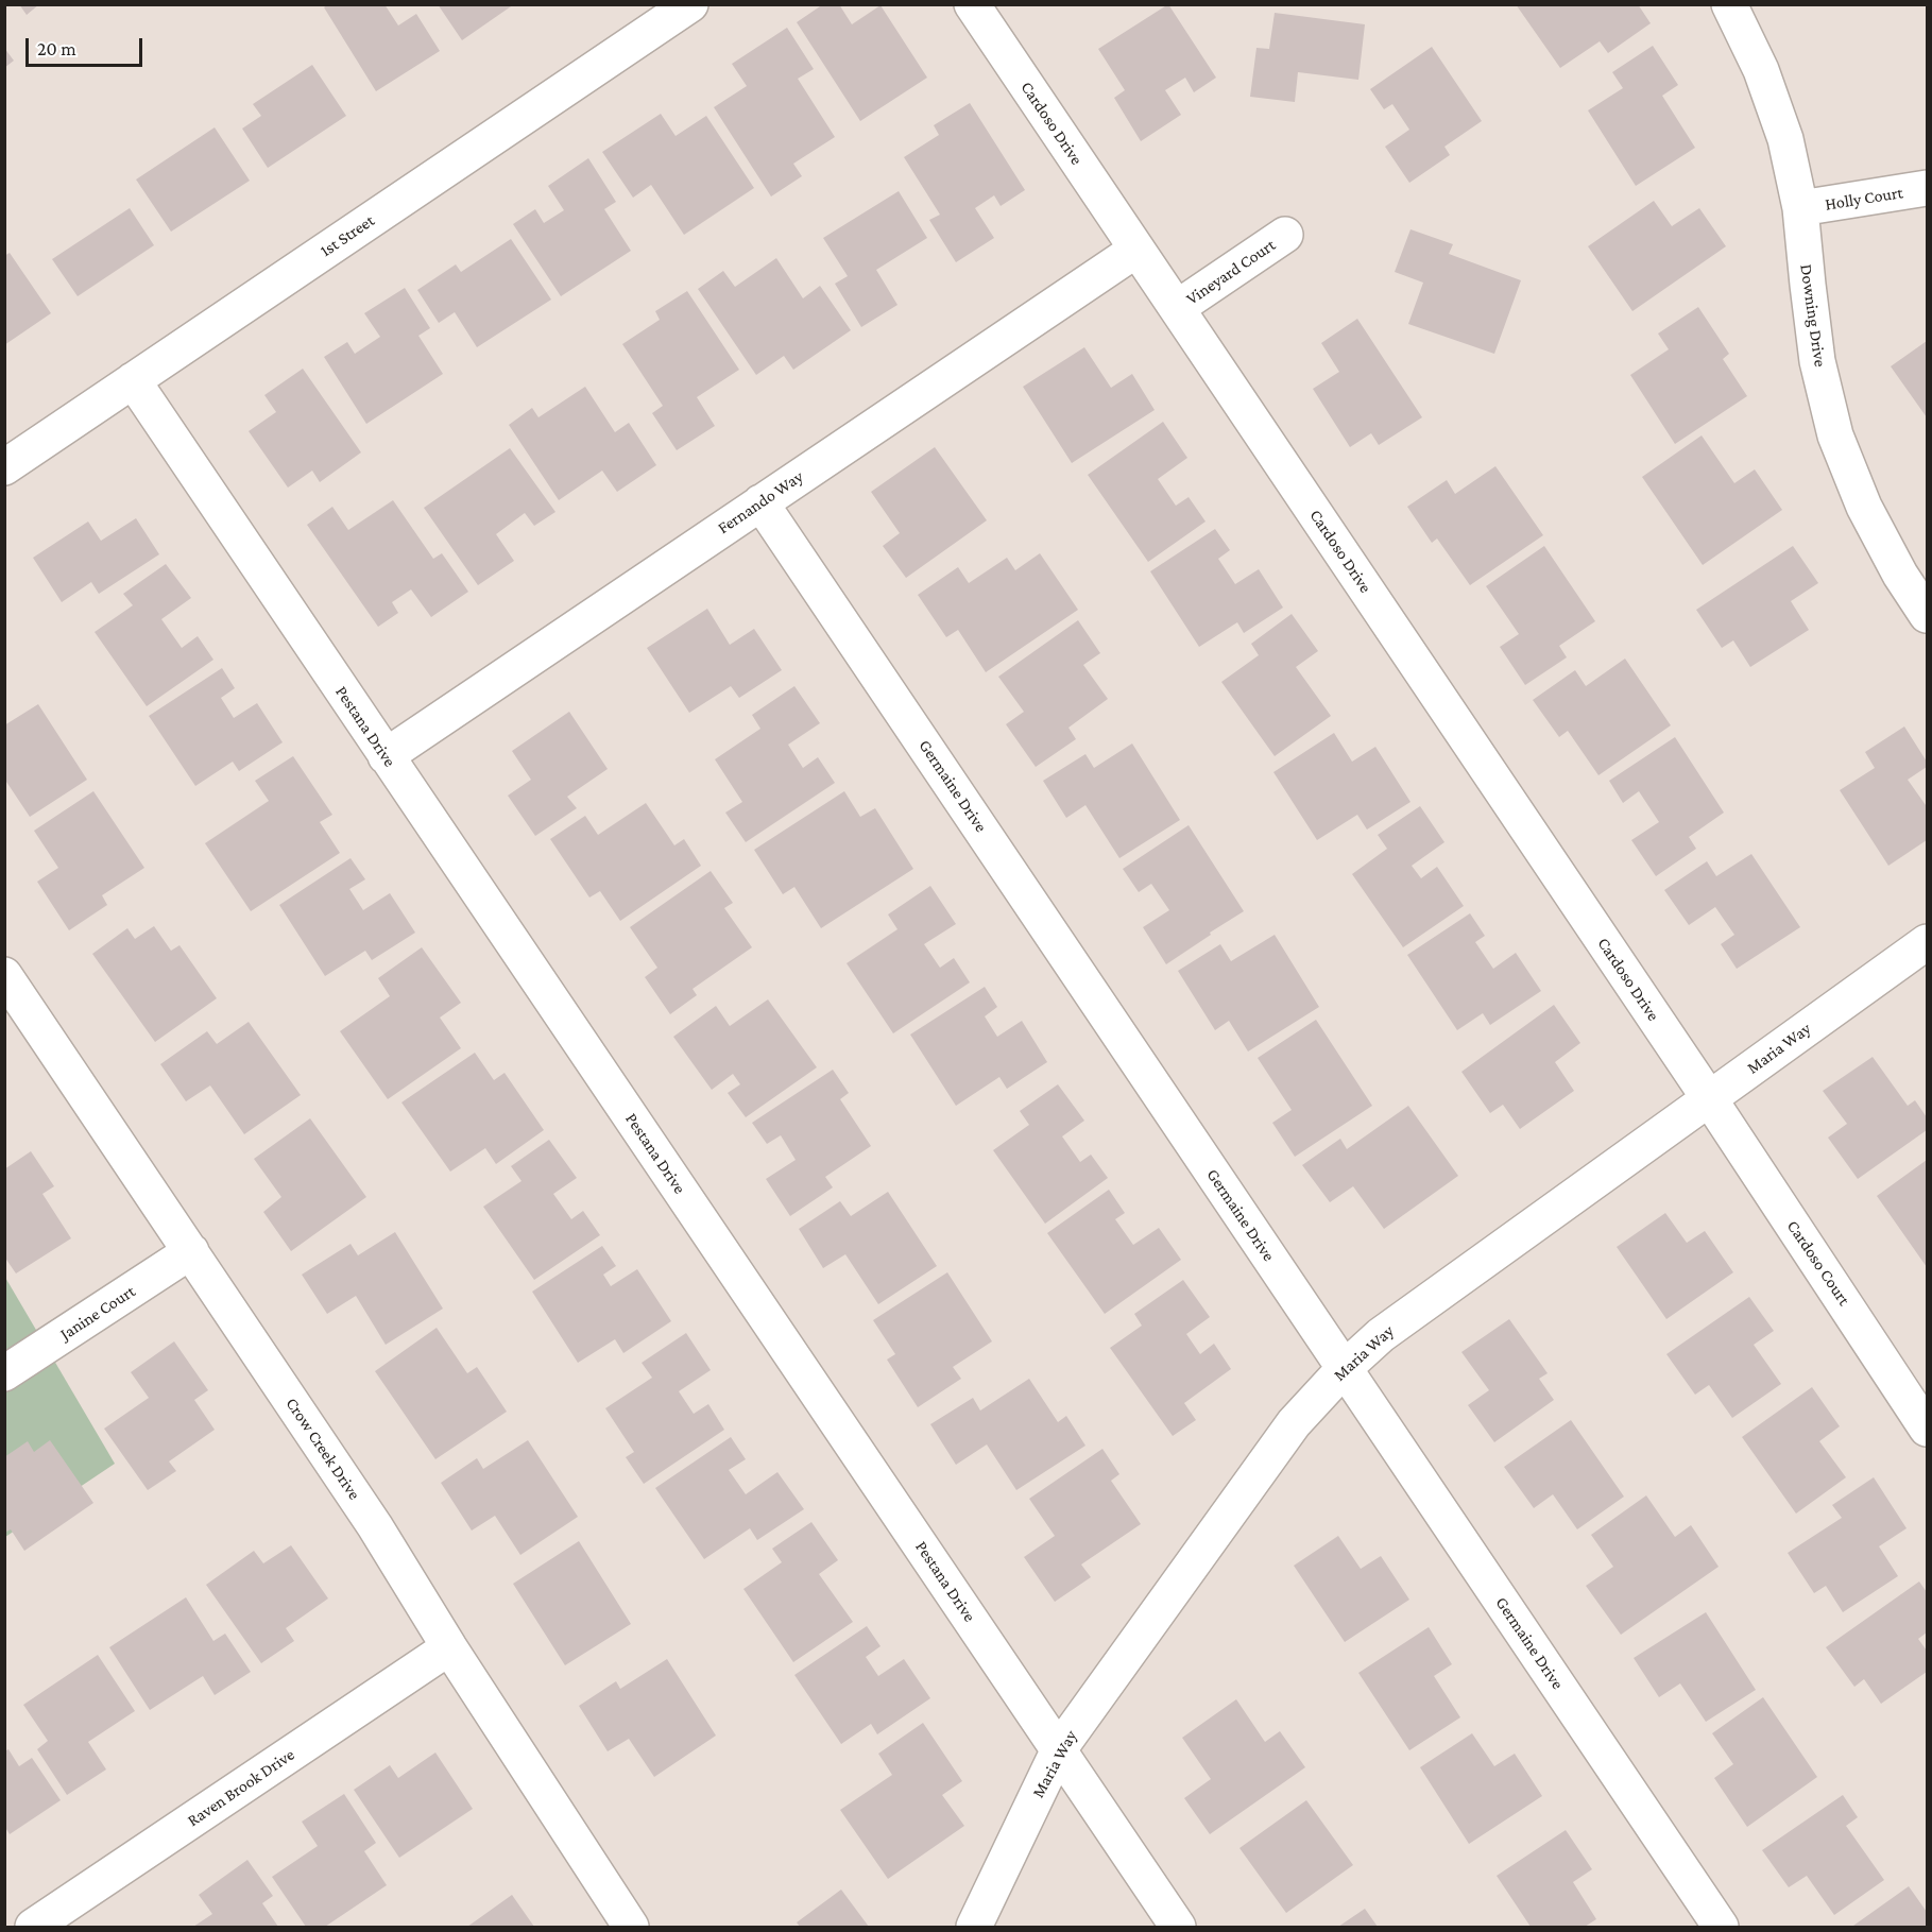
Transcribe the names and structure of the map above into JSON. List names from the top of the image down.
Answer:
{
  "streets": {
    "street": [
      "Cardoso Drive",
      "Holly Court",
      "1st Street",
      "Vineyard Court",
      "Downing Drive",
      "Fernando Way",
      "Pestana Drive",
      "Germaine Drive",
      "Maria Way",
      "Cardoso Court",
      "Janine Court",
      "Crow Creek Drive",
      "Raven Brook Drive"
    ]
  },
  "crossings": [
    ["Cardoso Drive", "Vineyard Court"],
    ["Cardoso Drive", "Fernando Way"],
    ["Cardoso Drive", "Maria Way"],
    ["Cardoso Drive", "Cardoso Court"],
    ["Holly Court", "Downing Drive"],
    ["1st Street", "Pestana Drive"],
    ["Fernando Way", "Pestana Drive"],
    ["Fernando Way", "Germaine Drive"],
    ["Pestana Drive", "Maria Way"],
    ["Germaine Drive", "Maria Way"],
    ["Maria Way", "Cardoso Court"],
    ["Janine Court", "Crow Creek Drive"],
    ["Crow Creek Drive", "Raven Brook Drive"]
  ],
  "scale_bar": "20 m"
}
